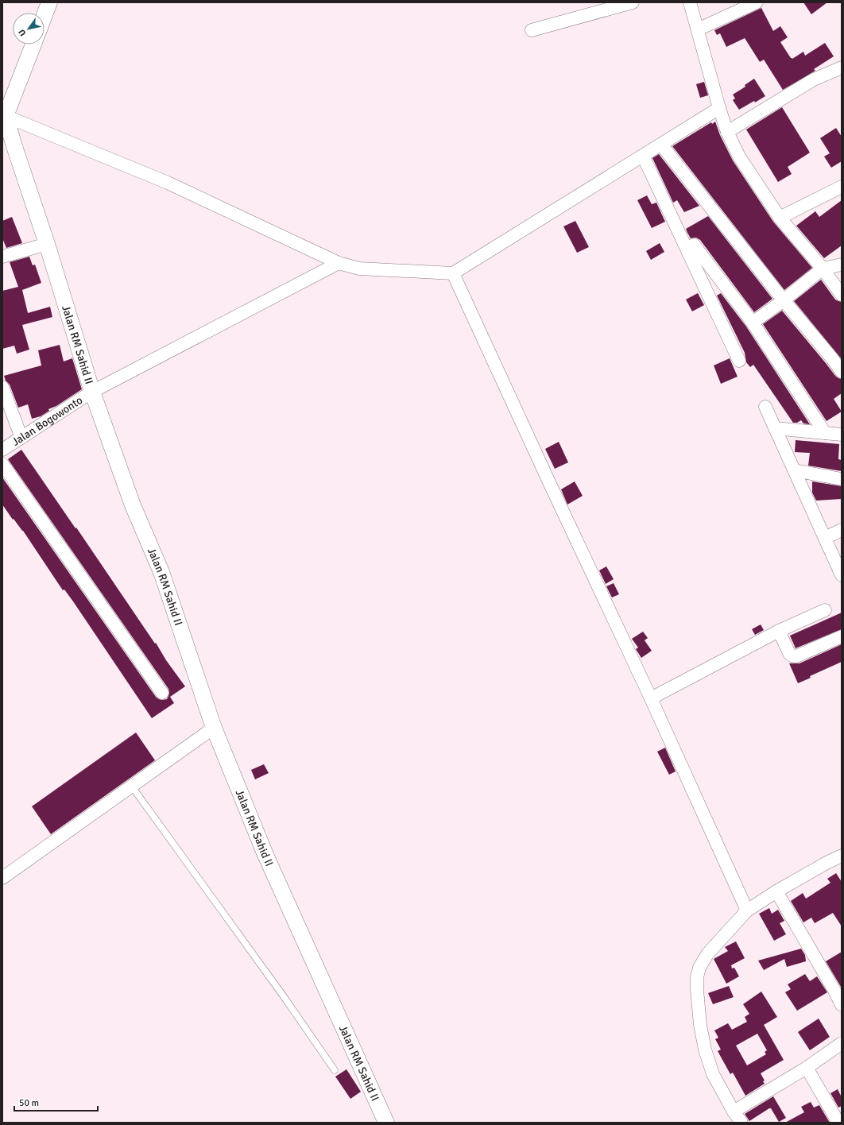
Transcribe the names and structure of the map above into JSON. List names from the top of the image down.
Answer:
{
  "streets": {
    "street": ["Jalan RM Sahid II", "Jalan Bogowonto"]
  },
  "crossings": [
    ["Jalan RM Sahid II", "Jalan Bogowonto"]
  ],
  "scale_bar": "50 m",
  "north": "bottom left"
}
